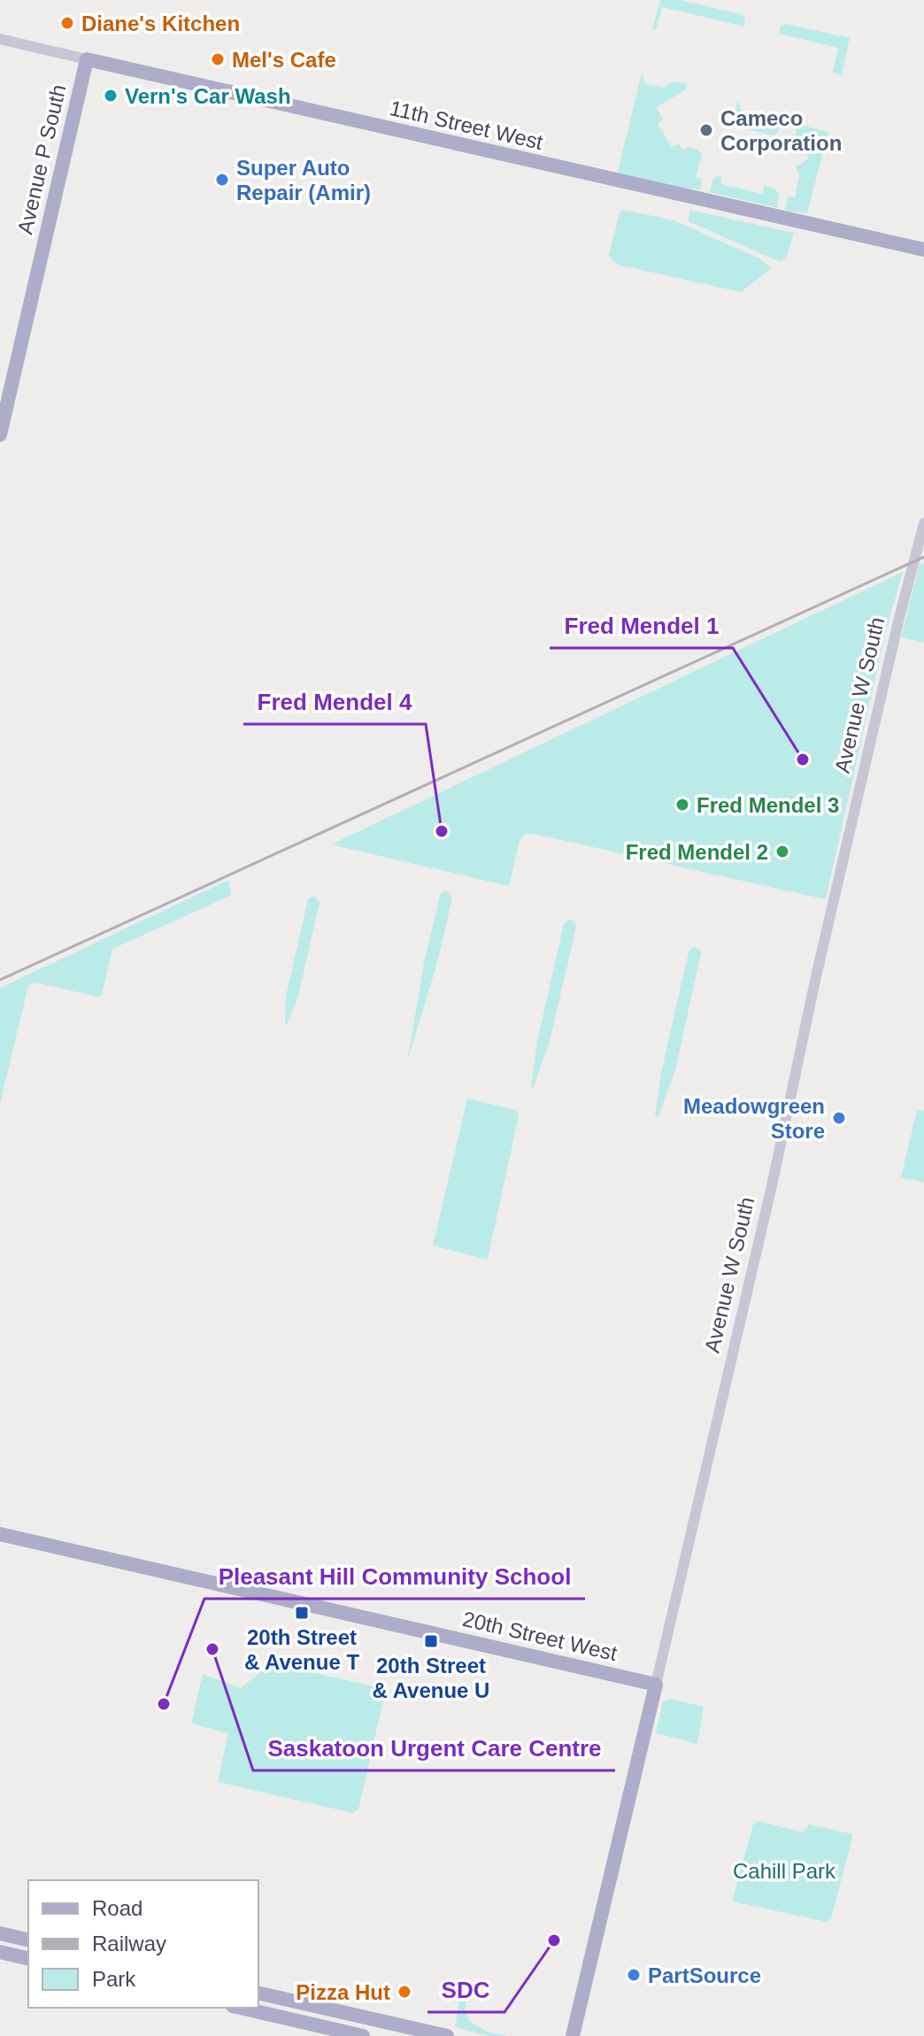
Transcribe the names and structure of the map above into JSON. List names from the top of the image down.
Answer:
{
  "streets": {
    "main road": [
      "11th Street West",
      "Avenue P South",
      "Avenue W South",
      "20th Street West"
    ]
  },
  "crossings": [
    ["11th Street West", "Avenue P South"],
    ["Avenue W South", "20th Street West"]
  ],
  "parks": ["Cahill Park"],
  "places": {
    "other": [
      "Diane's Kitchen",
      "Mel's Cafe",
      "Vern's Car Wash",
      "Cameco Corporation",
      "Super Auto Repair (Amir)",
      "Fred Mendel 1",
      "Fred Mendel 3",
      "Fred Mendel 4",
      "Fred Mendel 2",
      "Meadowgreen Store",
      "Saskatoon Urgent Care Centre",
      "Pleasant Hill Community School",
      "SDC",
      "PartSource",
      "Pizza Hut"
    ],
    "transit": ["20th Street & Avenue T", "20th Street & Avenue U"]
  },
  "legend": ["Road", "Railway", "Park"]
}
